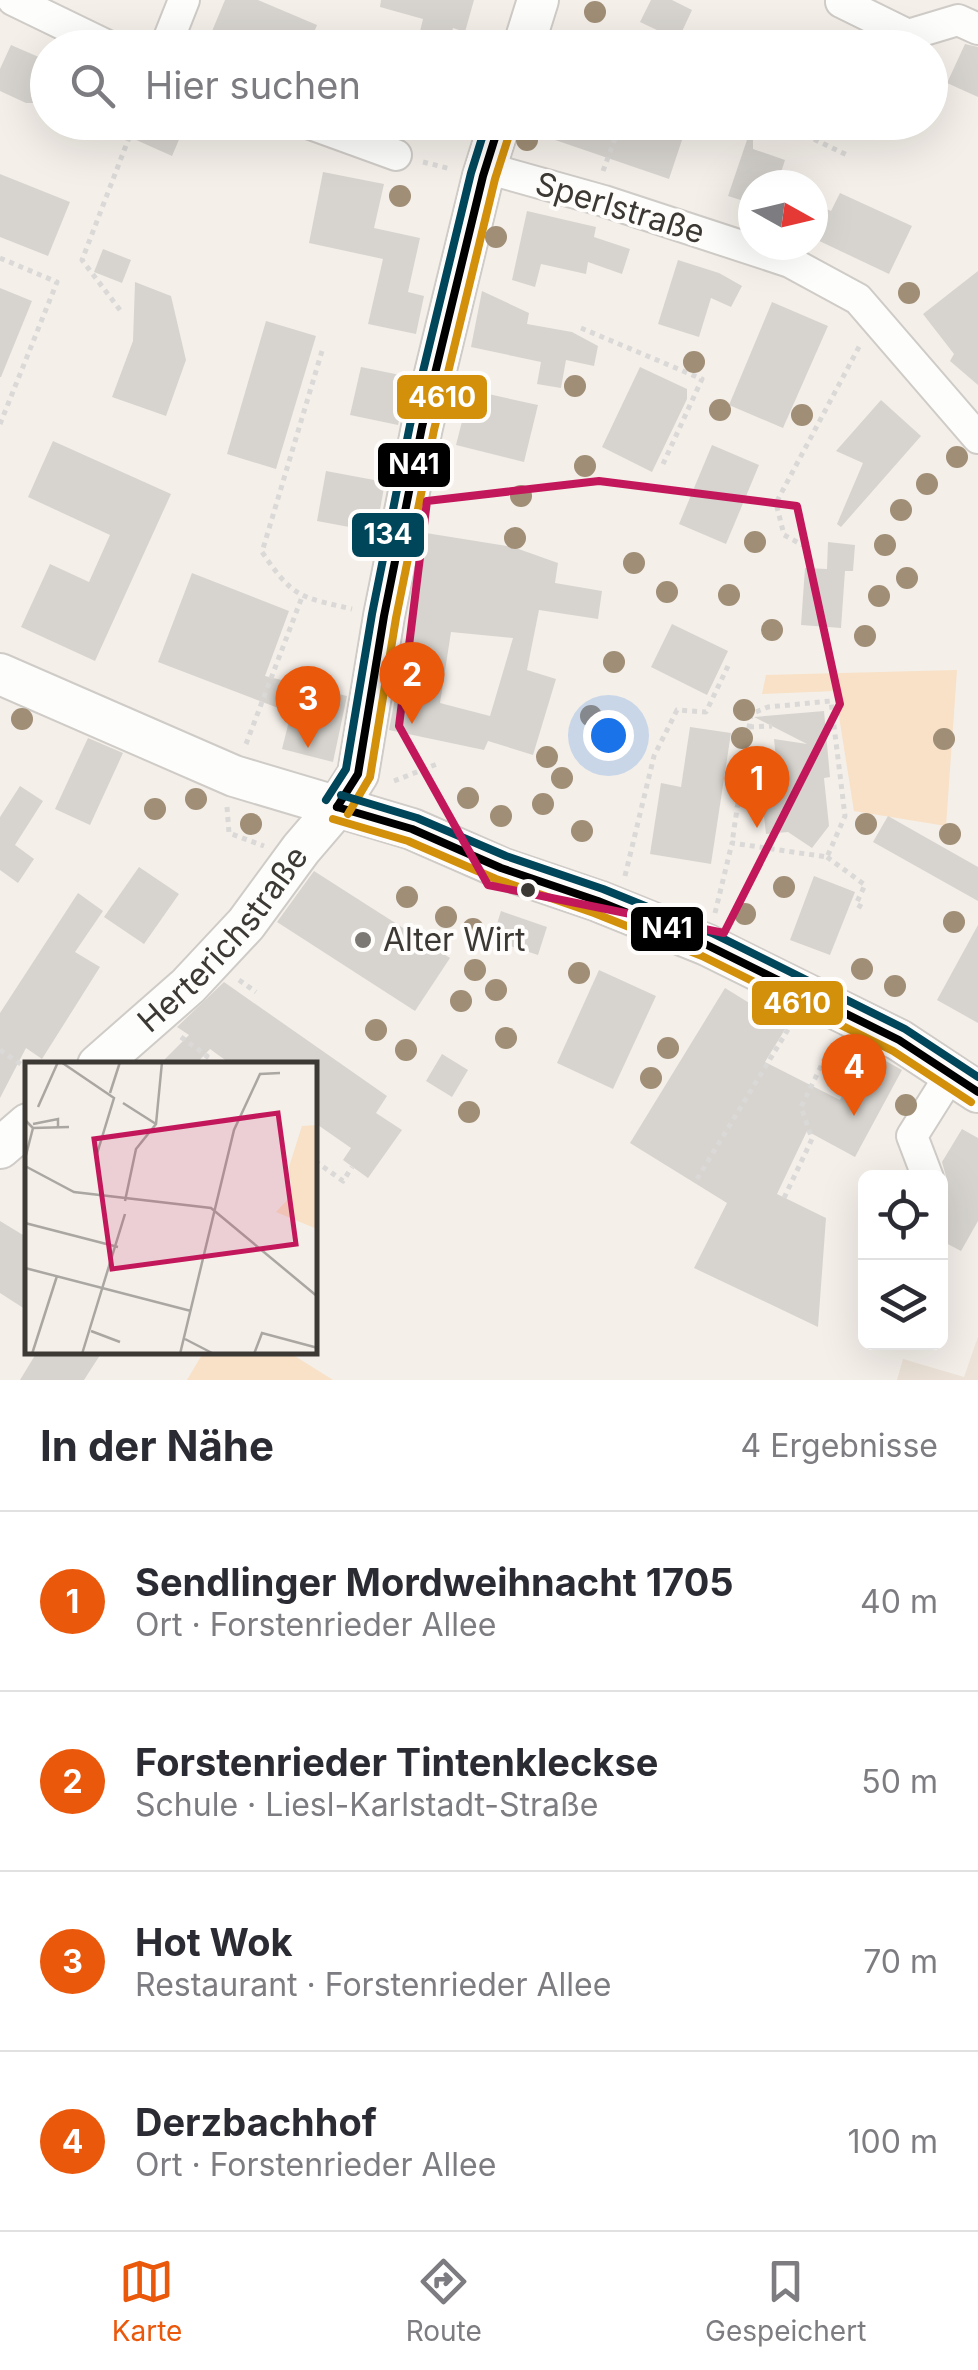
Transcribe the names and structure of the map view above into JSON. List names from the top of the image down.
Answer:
{
  "streets": {
    "main road": ["Herterichstraße"],
    "street": ["Sperlstraße"]
  },
  "crossings": [
    ["Sperlstraße", "Herterichstraße"]
  ],
  "places": ["Alter Wirt"],
  "lines": ["transit line N41", "transit line 4610", "transit line 134"],
  "north": "right",
  "page": {
    "search": "Hier suchen",
    "pins": [
      "2",
      "3",
      "1",
      "4"
    ],
    "heading": ["In der Nähe", "4 Ergebnisse"],
    "list": [
      {
        "mark": "1",
        "name": "Sendlinger Mordweihnacht 1705",
        "note": "Ort · Forstenrieder Allee",
        "value": "40 m"
      },
      {
        "mark": "2",
        "name": "Forstenrieder Tintenkleckse",
        "note": "Schule · Liesl-Karlstadt-Straße",
        "value": "50 m"
      },
      {
        "mark": "3",
        "name": "Hot Wok",
        "note": "Restaurant · Forstenrieder Allee",
        "value": "70 m"
      },
      {
        "mark": "4",
        "name": "Derzbachhof",
        "note": "Ort · Forstenrieder Allee",
        "value": "100 m"
      }
    ],
    "nav": ["Karte", "Route", "Gespeichert"]
  }
}
